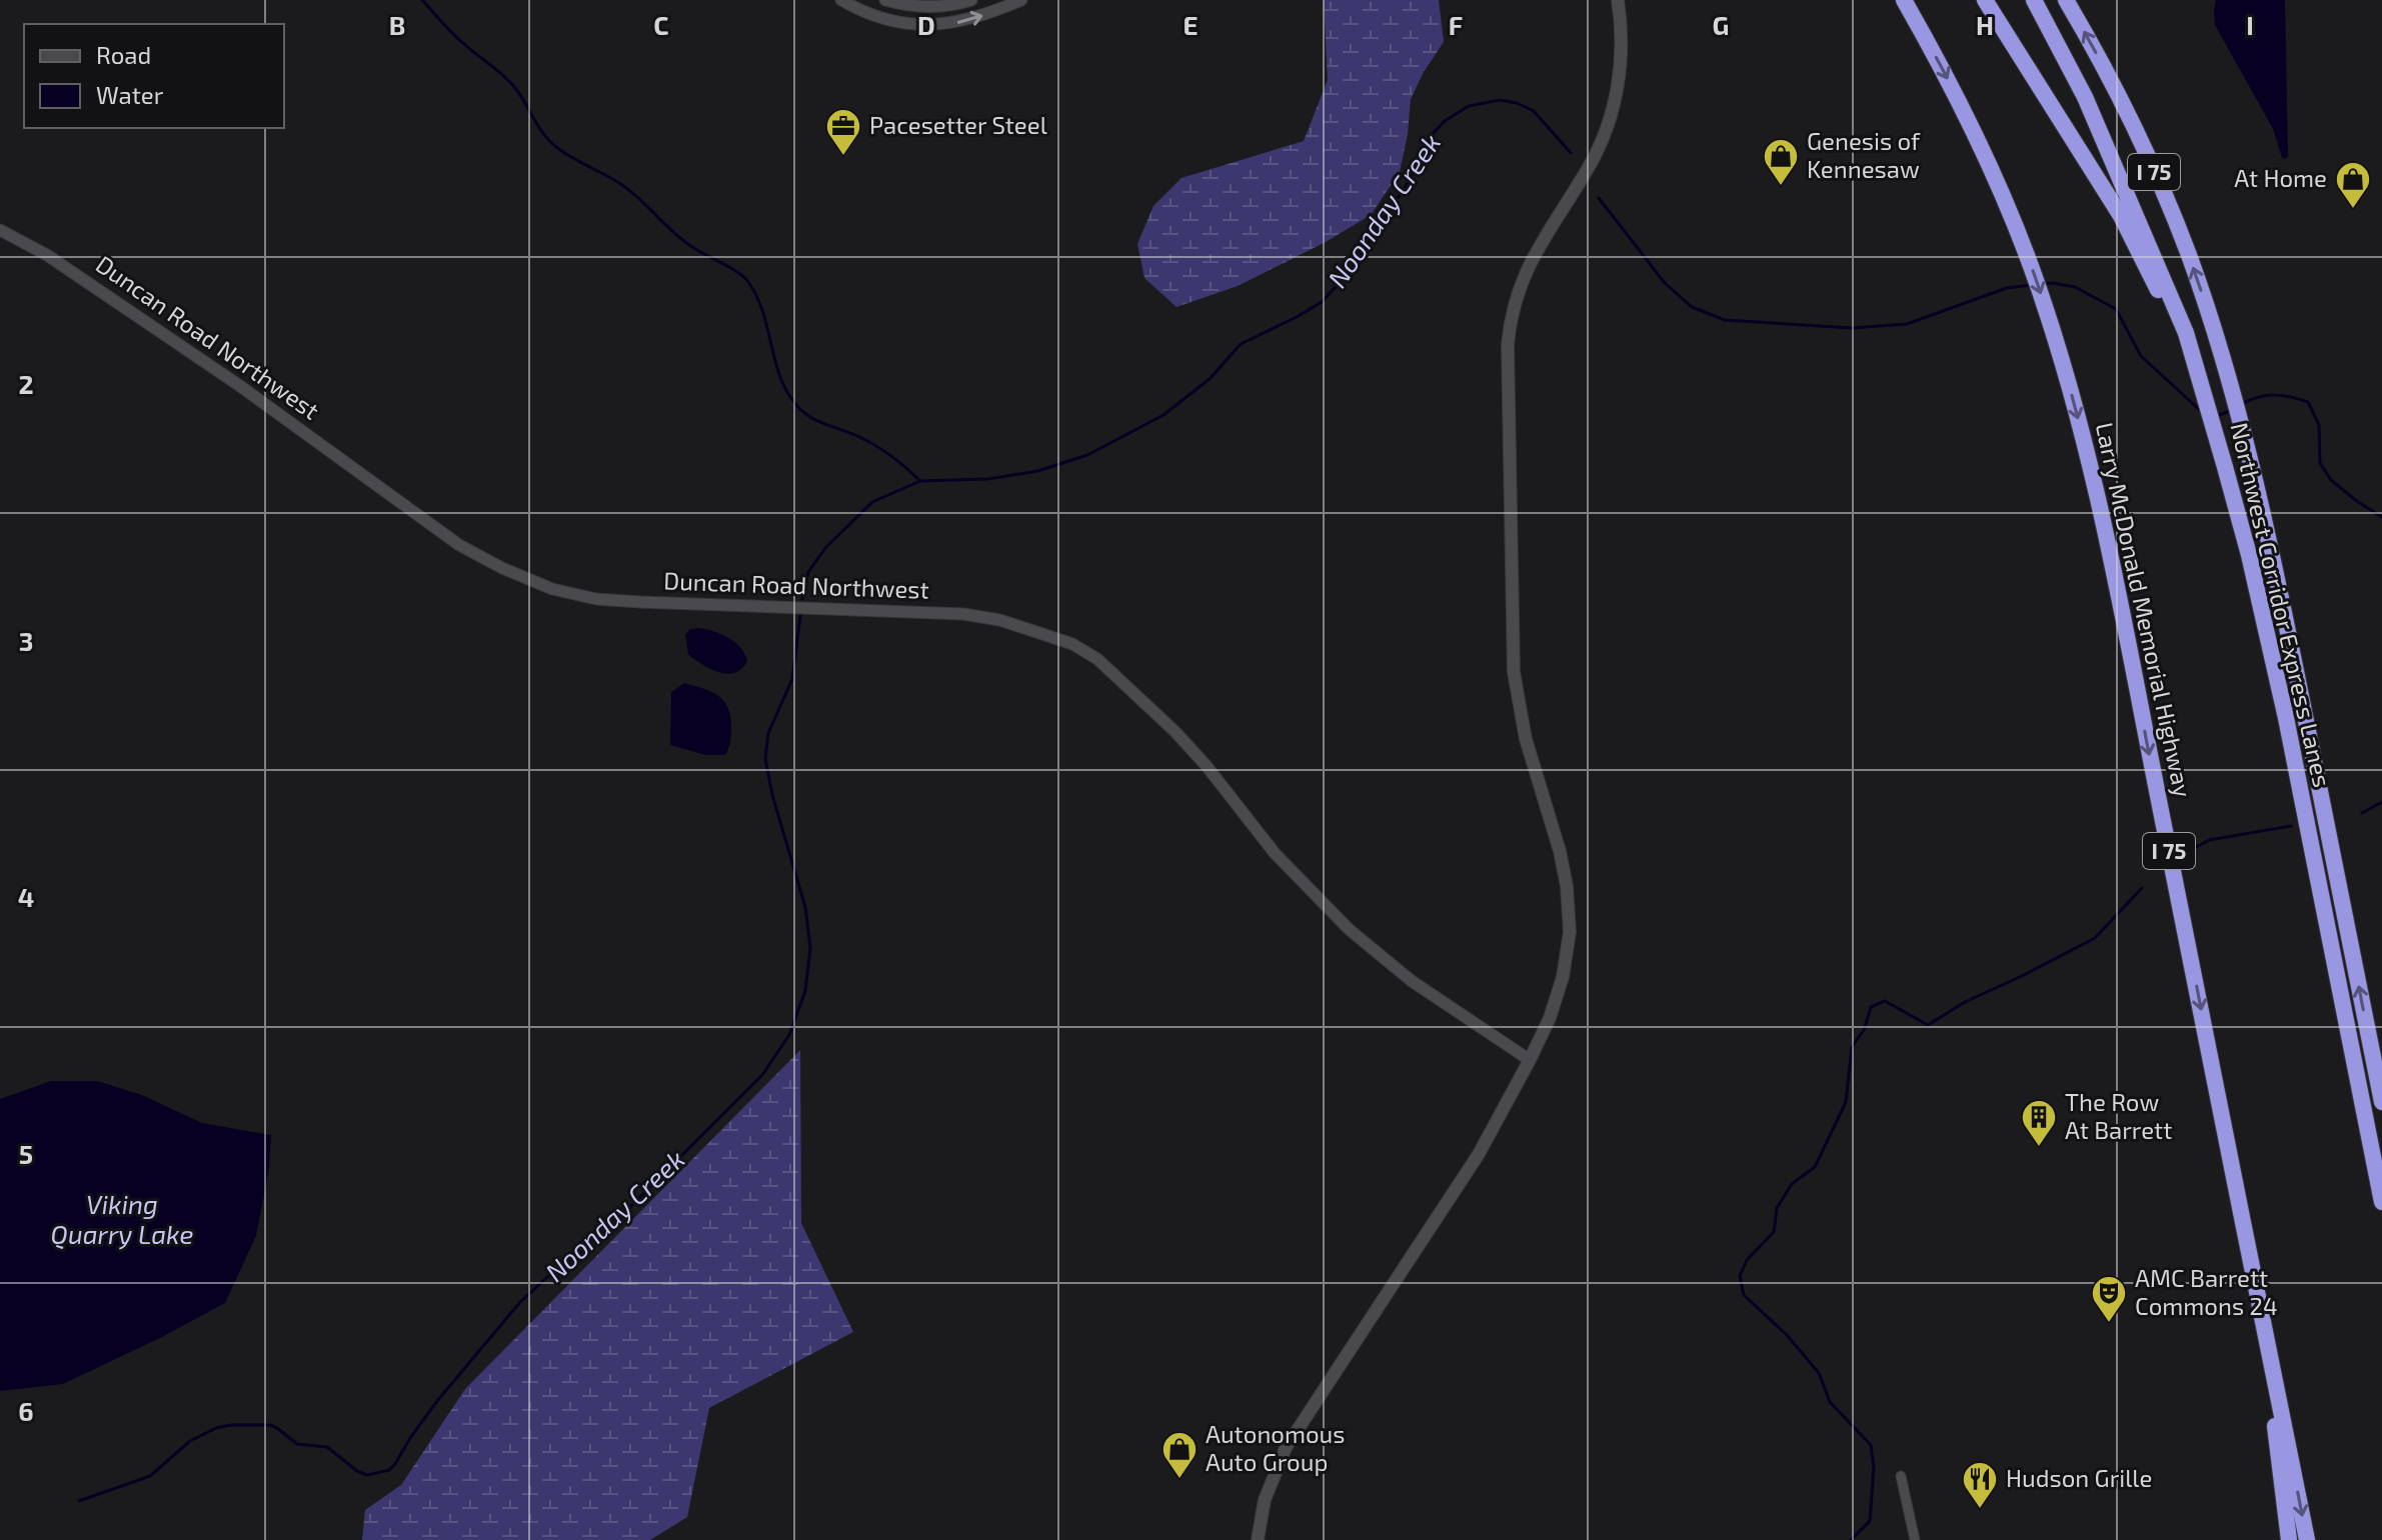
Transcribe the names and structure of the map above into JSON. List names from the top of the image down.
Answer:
{
  "streets": {
    "highway": ["I 75", "Northwest Corridor Express Lanes", "Larry McDonald Memorial Highway"],
    "street": ["Duncan Road Northwest"]
  },
  "water": ["Noonday Creek", "Viking Quarry Lake"],
  "places": {
    "office": ["Pacesetter Steel"],
    "shop": ["Genesis of Kennesaw", "At Home", "Autonomous Auto Group"],
    "building": ["The Row At Barrett"],
    "theatre": ["AMC Barrett Commons 24"],
    "restaurant": ["Hudson Grille"]
  },
  "legend": ["Road", "Water"],
  "grid": {
    "columns": [
      "B",
      "C",
      "D",
      "E",
      "F",
      "G",
      "H",
      "I"
    ],
    "rows": [
      "2",
      "3",
      "4",
      "5",
      "6"
    ]
  }
}
